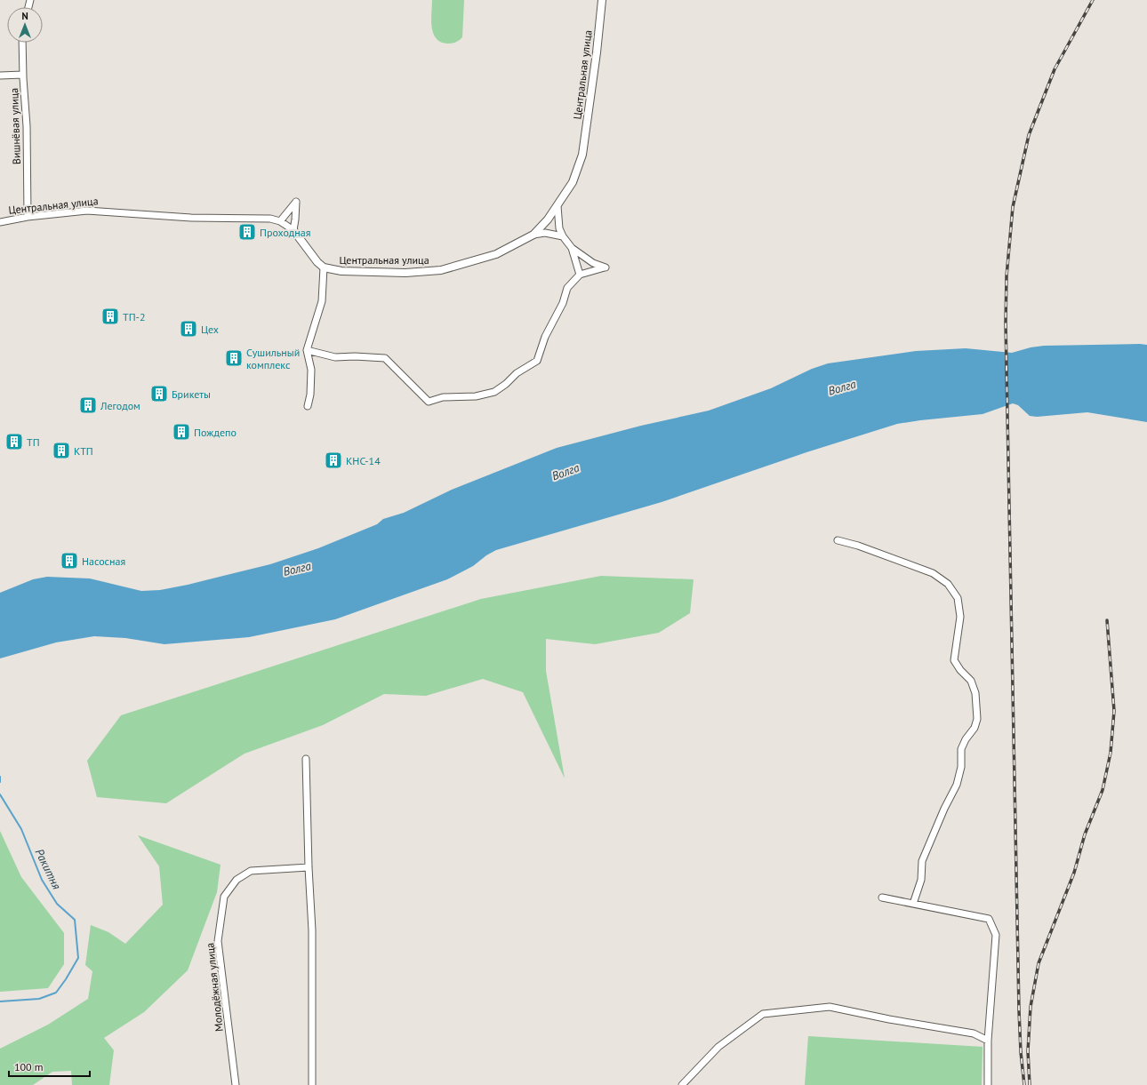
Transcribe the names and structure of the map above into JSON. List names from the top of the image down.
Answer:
{
  "streets": {
    "street": ["Центральная улица", "Вишнёвая улица", "Молодёжная улица"]
  },
  "crossings": [
    ["Центральная улица", "Вишнёвая улица"]
  ],
  "water": ["Волга", "Ракитня"],
  "places": {
    "building": [
      "Проходная",
      "ТП-2",
      "Цех",
      "Сушильный комплекс",
      "Брикеты",
      "Легодом",
      "Пождепо",
      "ТП",
      "КТП",
      "КНС-14",
      "Насосная"
    ]
  },
  "scale_bar": "100 m",
  "north": "top"
}
